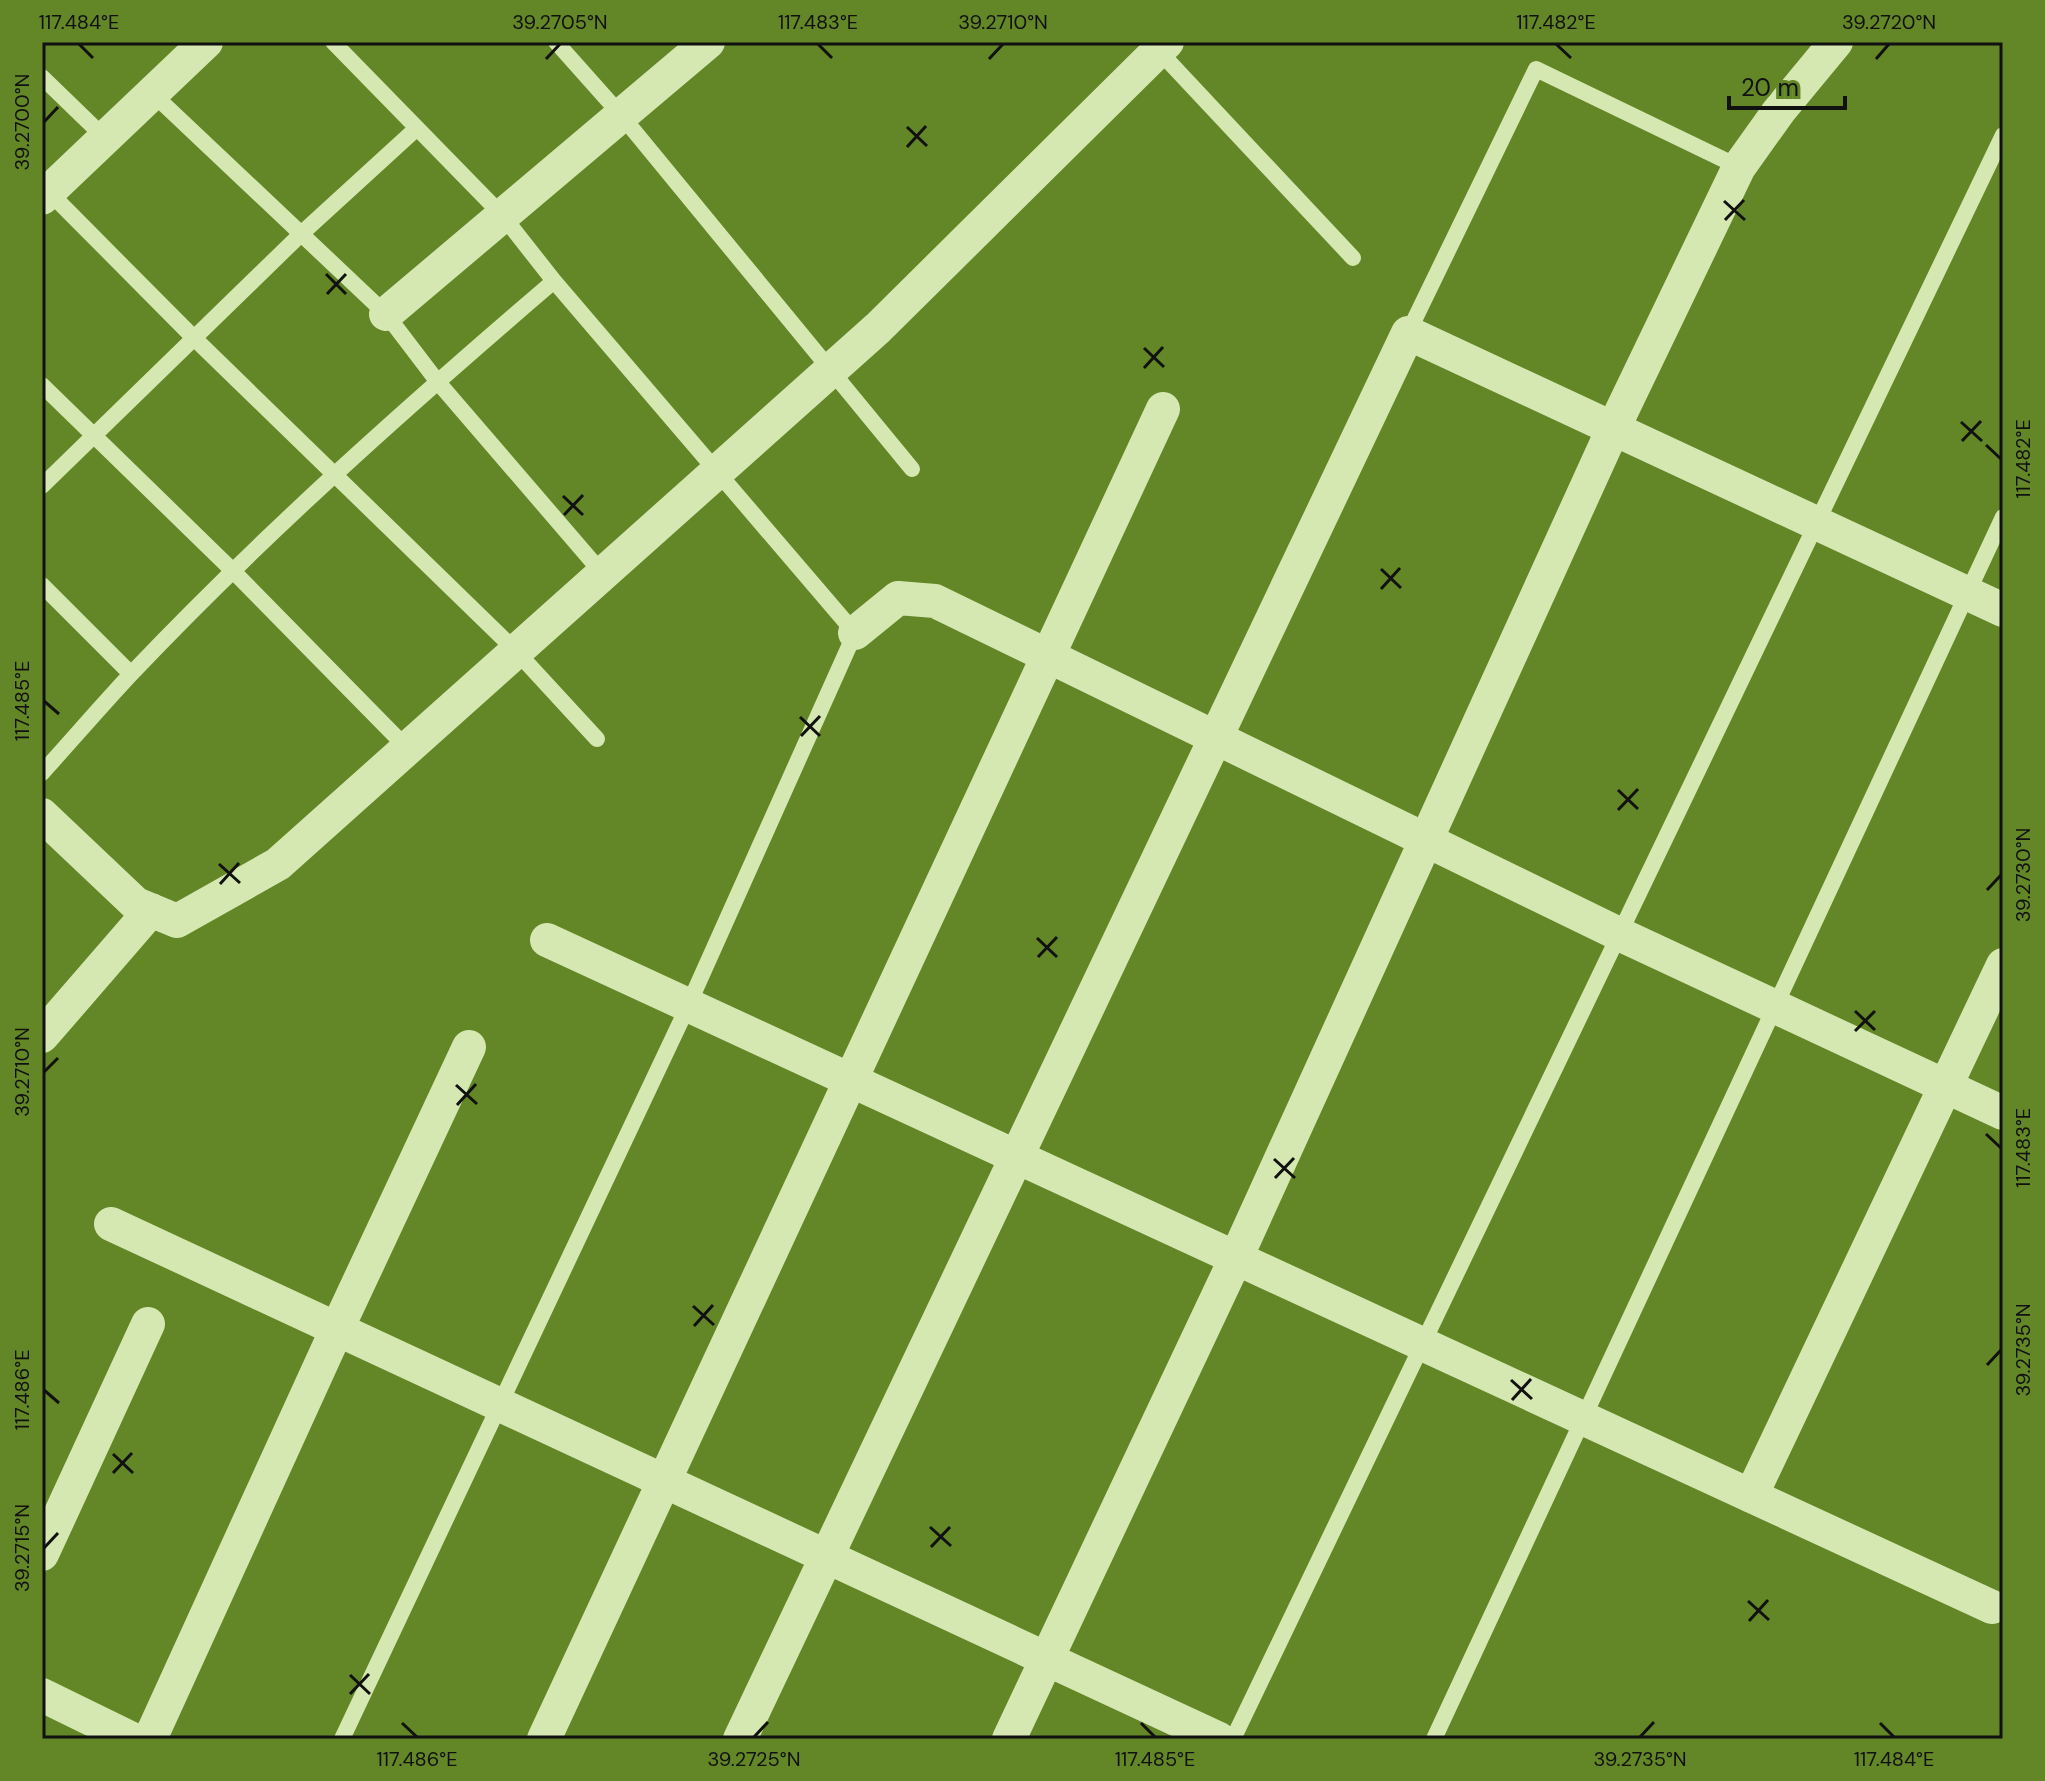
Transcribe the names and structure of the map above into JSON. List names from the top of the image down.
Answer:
{
  "scale_bar": "20 m",
  "coordinates": [
    "117.484°E",
    "39.2705°N",
    "117.483°E",
    "39.2710°N",
    "117.482°E",
    "39.2720°N",
    "39.2700°N",
    "117.485°E",
    "39.2730°N",
    "39.2735°N",
    "117.486°E",
    "39.2715°N",
    "39.2725°N"
  ]
}
